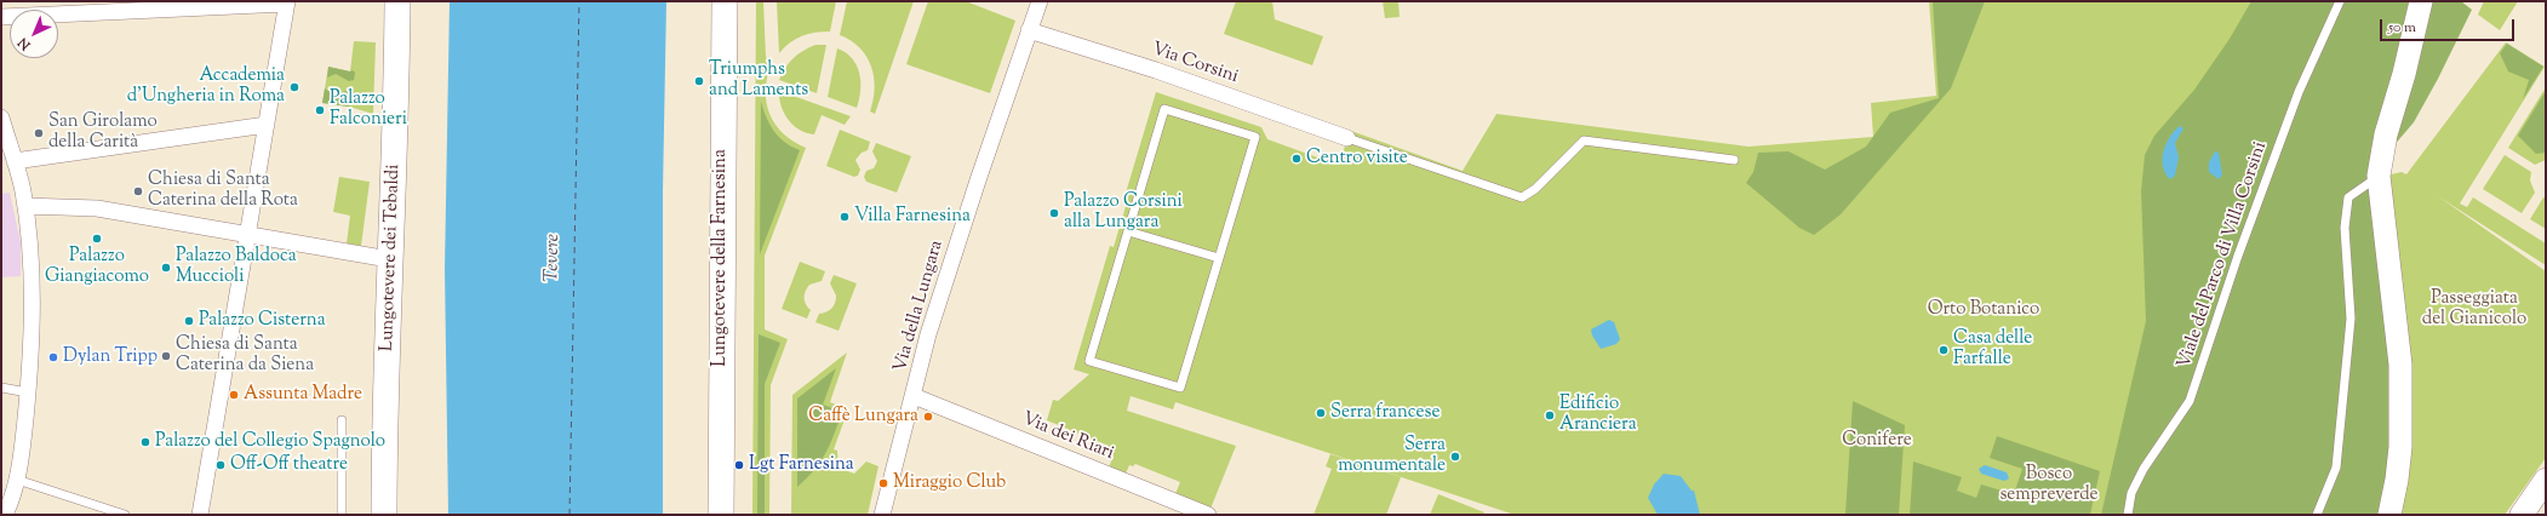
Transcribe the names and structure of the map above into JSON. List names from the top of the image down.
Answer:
{
  "streets": {
    "main road": ["Lungotevere dei Tebaldi", "Lungotevere della Farnesina"],
    "street": ["Via Corsini", "Via della Lungara", "Via dei Riari"],
    "lane": ["Viale del Parco di Villa Corsini"]
  },
  "crossings": [
    ["Via Corsini", "Via della Lungara"],
    ["Via della Lungara", "Via dei Riari"]
  ],
  "water": ["Tevere"],
  "parks": [
    "Passeggiata del Gianicolo",
    "Orto Botanico",
    "Conifere",
    "Bosco sempreverde"
  ],
  "places": [
    "Triumphs and Laments",
    "Accademia d'Ungheria in Roma",
    "Palazzo Falconieri",
    "San Girolamo della Carità",
    "Centro visite",
    "Chiesa di Santa Caterina della Rota",
    "Palazzo Corsini alla Lungara",
    "Villa Farnesina",
    "Palazzo Giangiacomo",
    "Palazzo Baldoca Muccioli",
    "Palazzo Cisterna",
    "Casa delle Farfalle",
    "Chiesa di Santa Caterina da Siena",
    "Dylan Tripp",
    "Assunta Madre",
    "Serra francese",
    "Edificio Aranciera",
    "Caffè Lungara",
    "Palazzo del Collegio Spagnolo",
    "Serra monumentale",
    "Off-Off theatre",
    "Lgt Farnesina",
    "Miraggio Club"
  ],
  "scale_bar": "50 m",
  "north": "bottom left"
}
